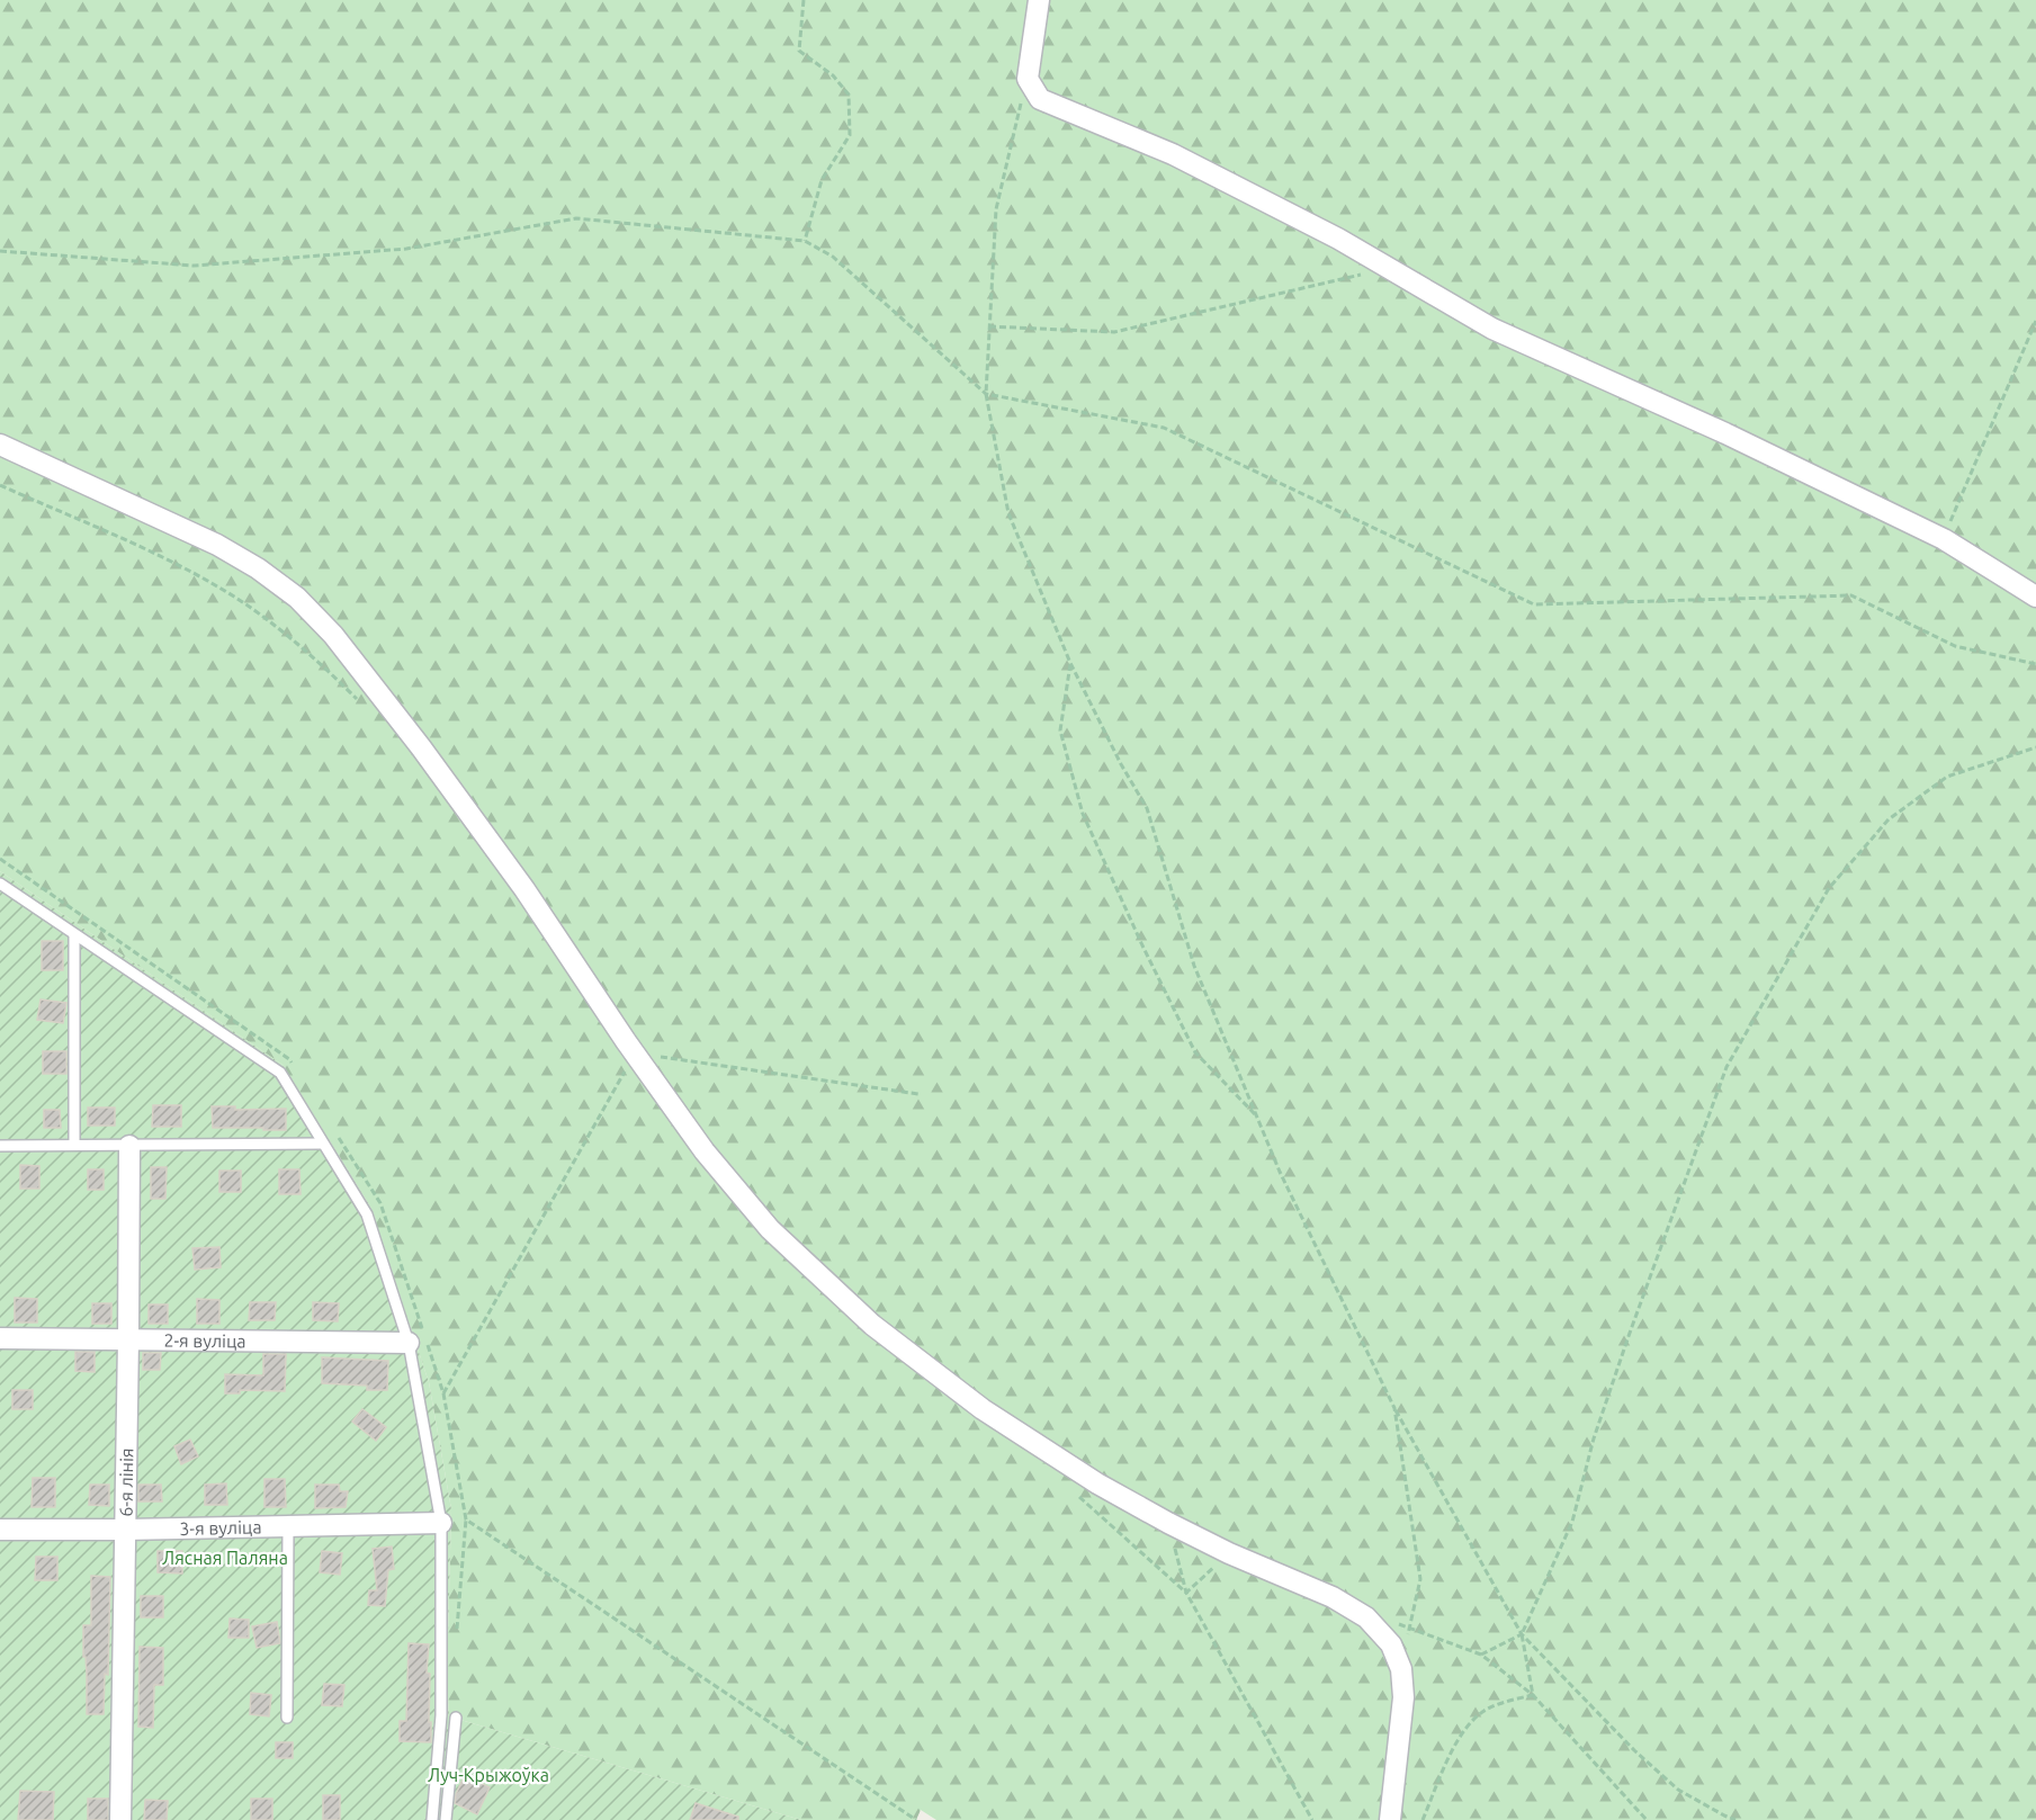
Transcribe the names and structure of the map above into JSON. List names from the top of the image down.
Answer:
{
  "streets": {
    "street": ["2-я вуліца", "6-я лінія", "3-я вуліца"]
  },
  "crossings": [
    ["2-я вуліца", "6-я лінія"],
    ["6-я лінія", "3-я вуліца"]
  ],
  "parks": ["Лясная Паляна", "Луч-Крыжоўка"]
}
